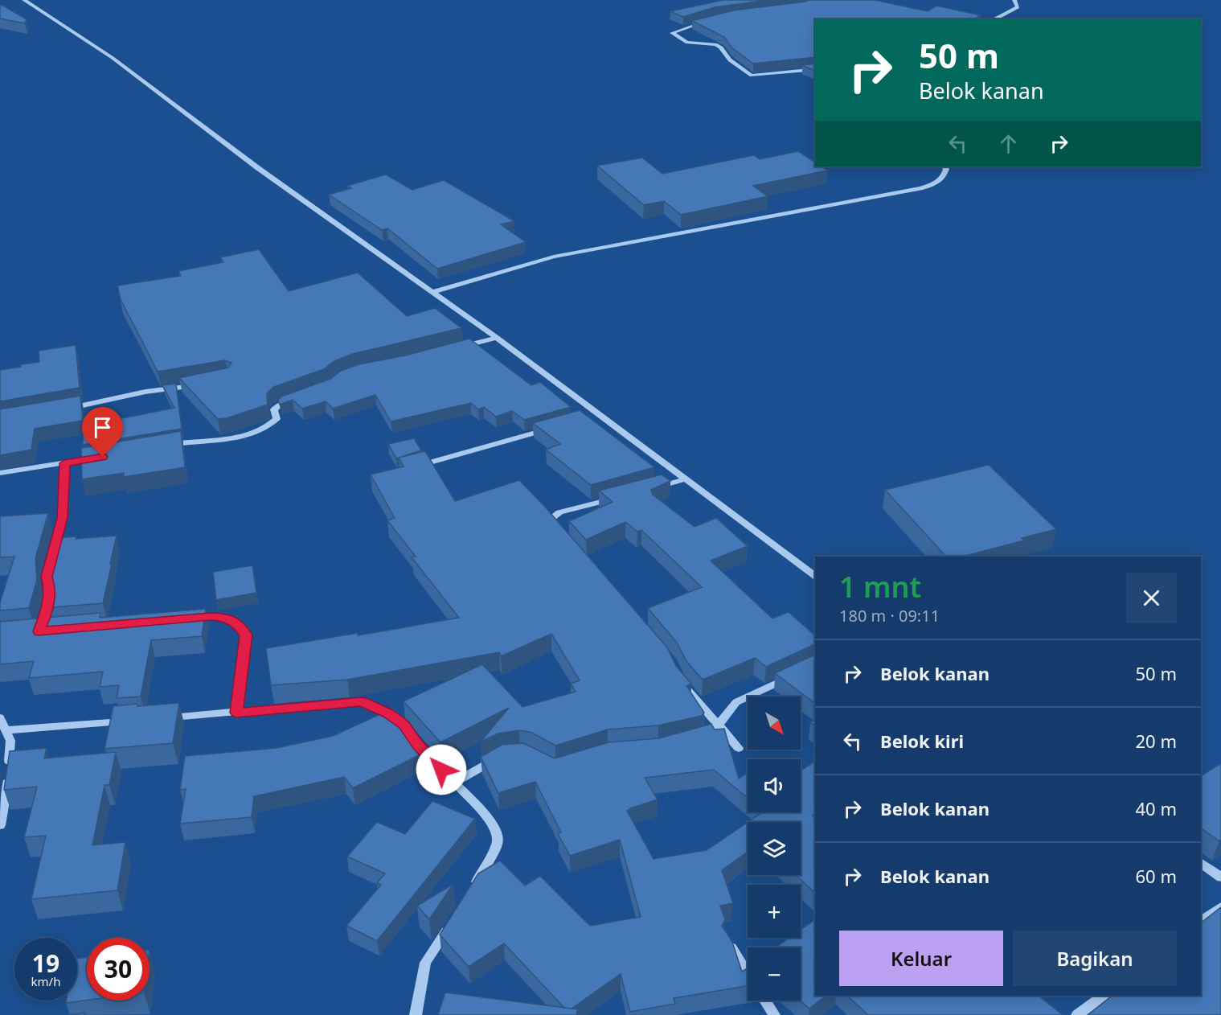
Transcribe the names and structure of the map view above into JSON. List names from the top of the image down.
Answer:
{
  "north": "bottom right",
  "page": {
    "turn": ["50 m", "Belok kanan"],
    "heading": ["1 mnt", "180 m · 09:11"],
    "list": [
      {
        "name": "Belok kanan",
        "value": "50 m"
      },
      {
        "name": "Belok kiri",
        "value": "20 m"
      },
      {
        "name": "Belok kanan",
        "value": "40 m"
      },
      {
        "name": "Belok kanan",
        "value": "60 m"
      }
    ],
    "map_buttons": ["+", "−"],
    "buttons": ["Keluar", "Bagikan"],
    "speed": "19 km/h",
    "limit": "30"
  }
}
